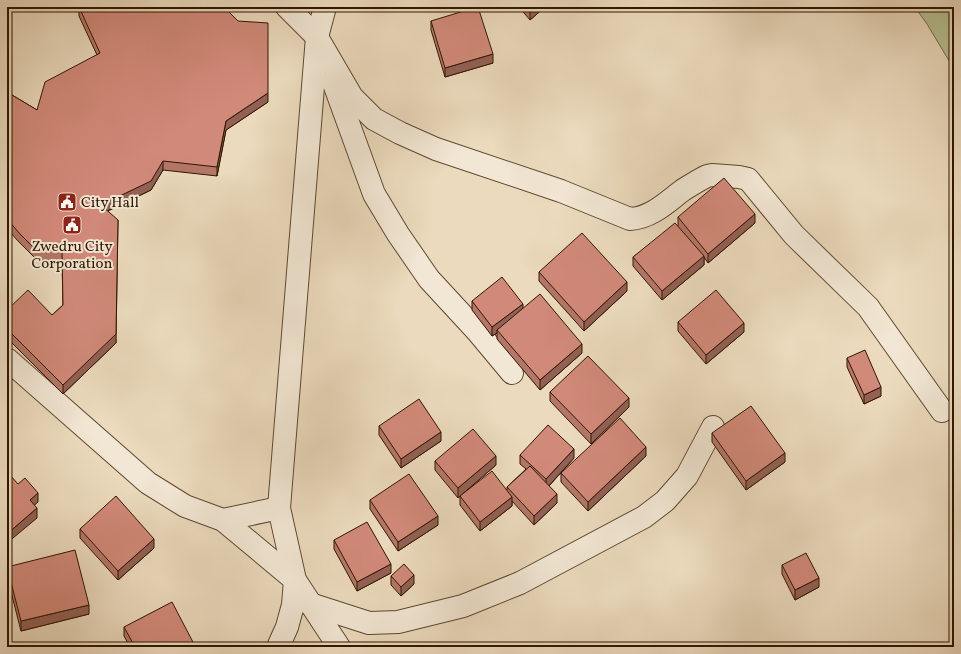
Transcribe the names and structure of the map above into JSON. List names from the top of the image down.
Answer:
{
  "places": {
    "public building": ["City Hall", "Zwedru City Corporation"]
  }
}
